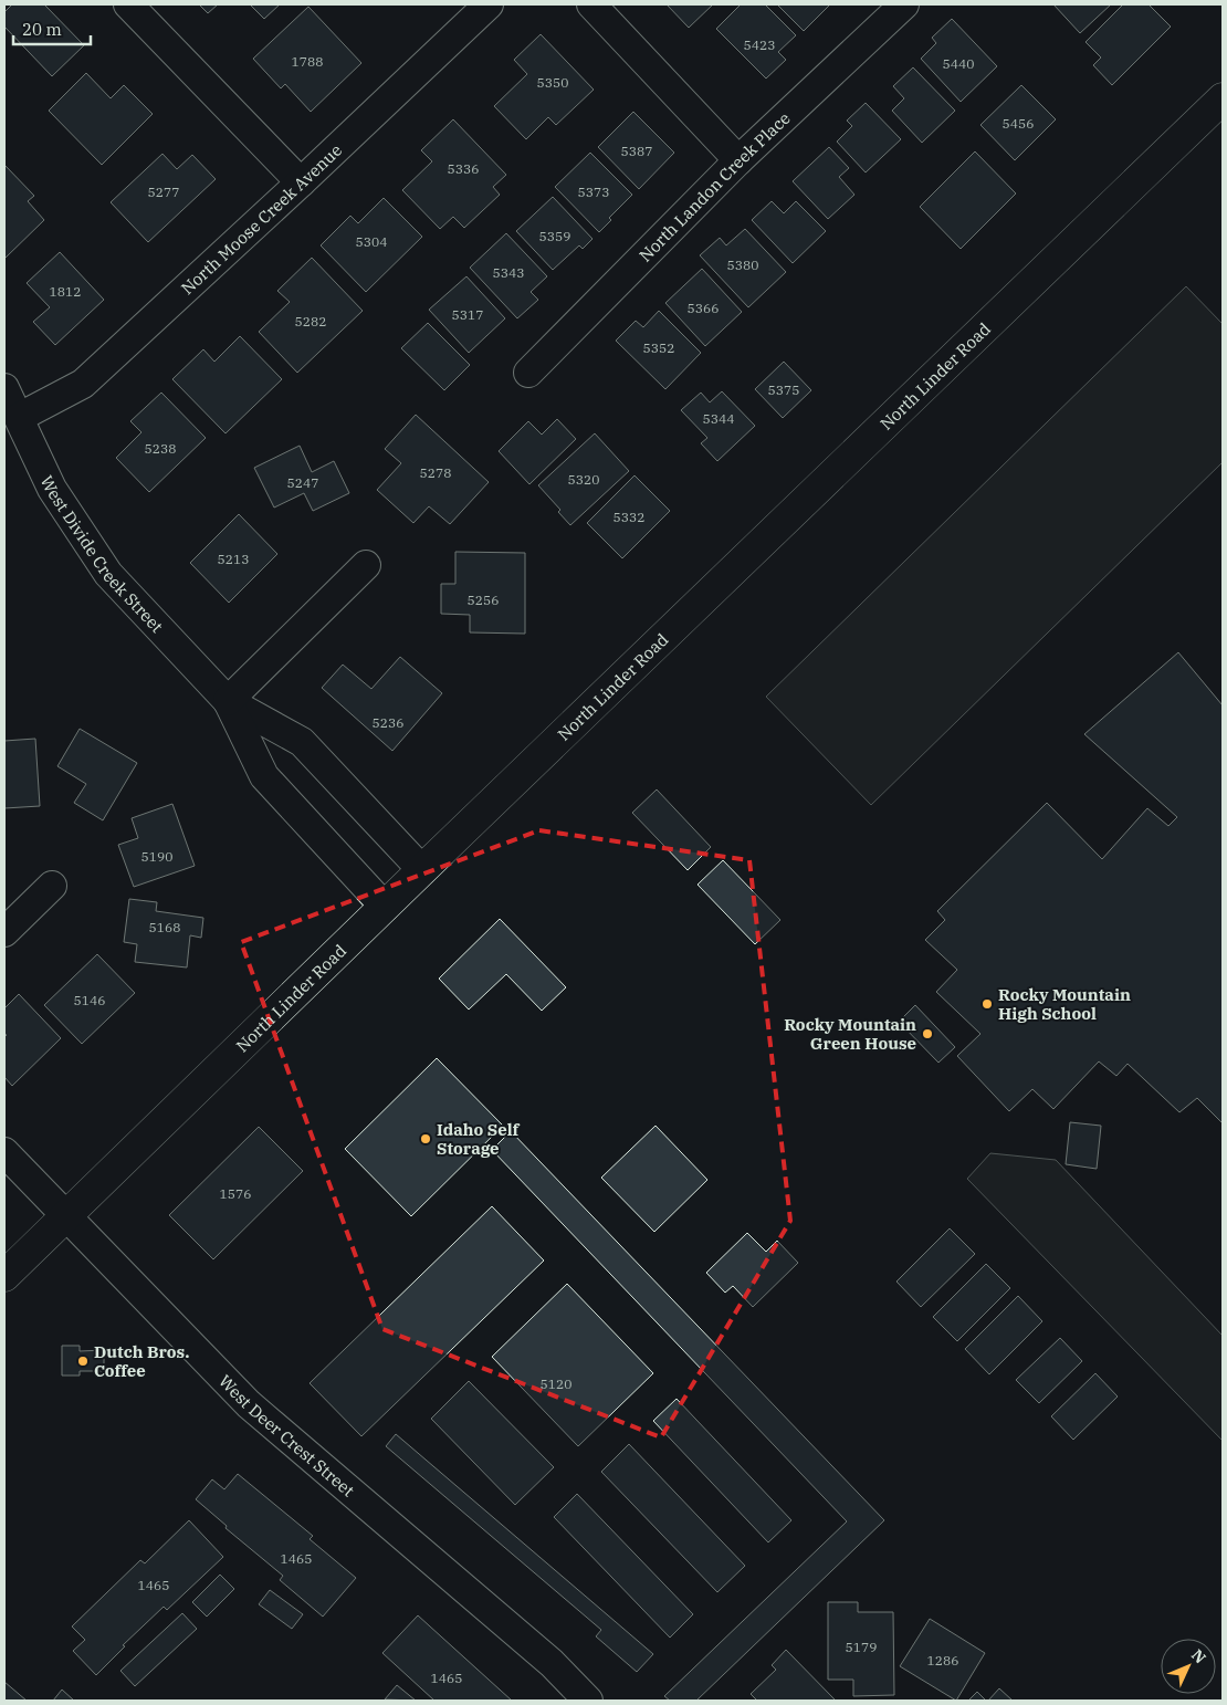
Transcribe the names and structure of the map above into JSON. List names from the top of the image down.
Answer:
{
  "streets": {
    "main road": ["North Linder Road"],
    "street": [
      "North Landon Creek Place",
      "North Moose Creek Avenue",
      "West Divide Creek Street",
      "West Deer Crest Street"
    ]
  },
  "crossings": [
    ["North Moose Creek Avenue", "West Divide Creek Street"],
    ["North Linder Road", "West Divide Creek Street"],
    ["North Linder Road", "West Deer Crest Street"]
  ],
  "places": [
    "Rocky Mountain High School",
    "Rocky Mountain Green House",
    "Idaho Self Storage",
    "Dutch Bros. Coffee"
  ],
  "house_numbers": [
    "5423",
    "1788",
    "5440",
    "5350",
    "5456",
    "5387",
    "5336",
    "5277",
    "5373",
    "5359",
    "5304",
    "5380",
    "5343",
    "1812",
    "5366",
    "5317",
    "5282",
    "5352",
    "5375",
    "5344",
    "5238",
    "5278",
    "5320",
    "5247",
    "5332",
    "5213",
    "5256",
    "5236",
    "5190",
    "5168",
    "5146",
    "1576",
    "5120",
    "1465",
    "1465",
    "5179",
    "1286",
    "1465"
  ],
  "scale_bar": "20 m",
  "north": "top right"
}
